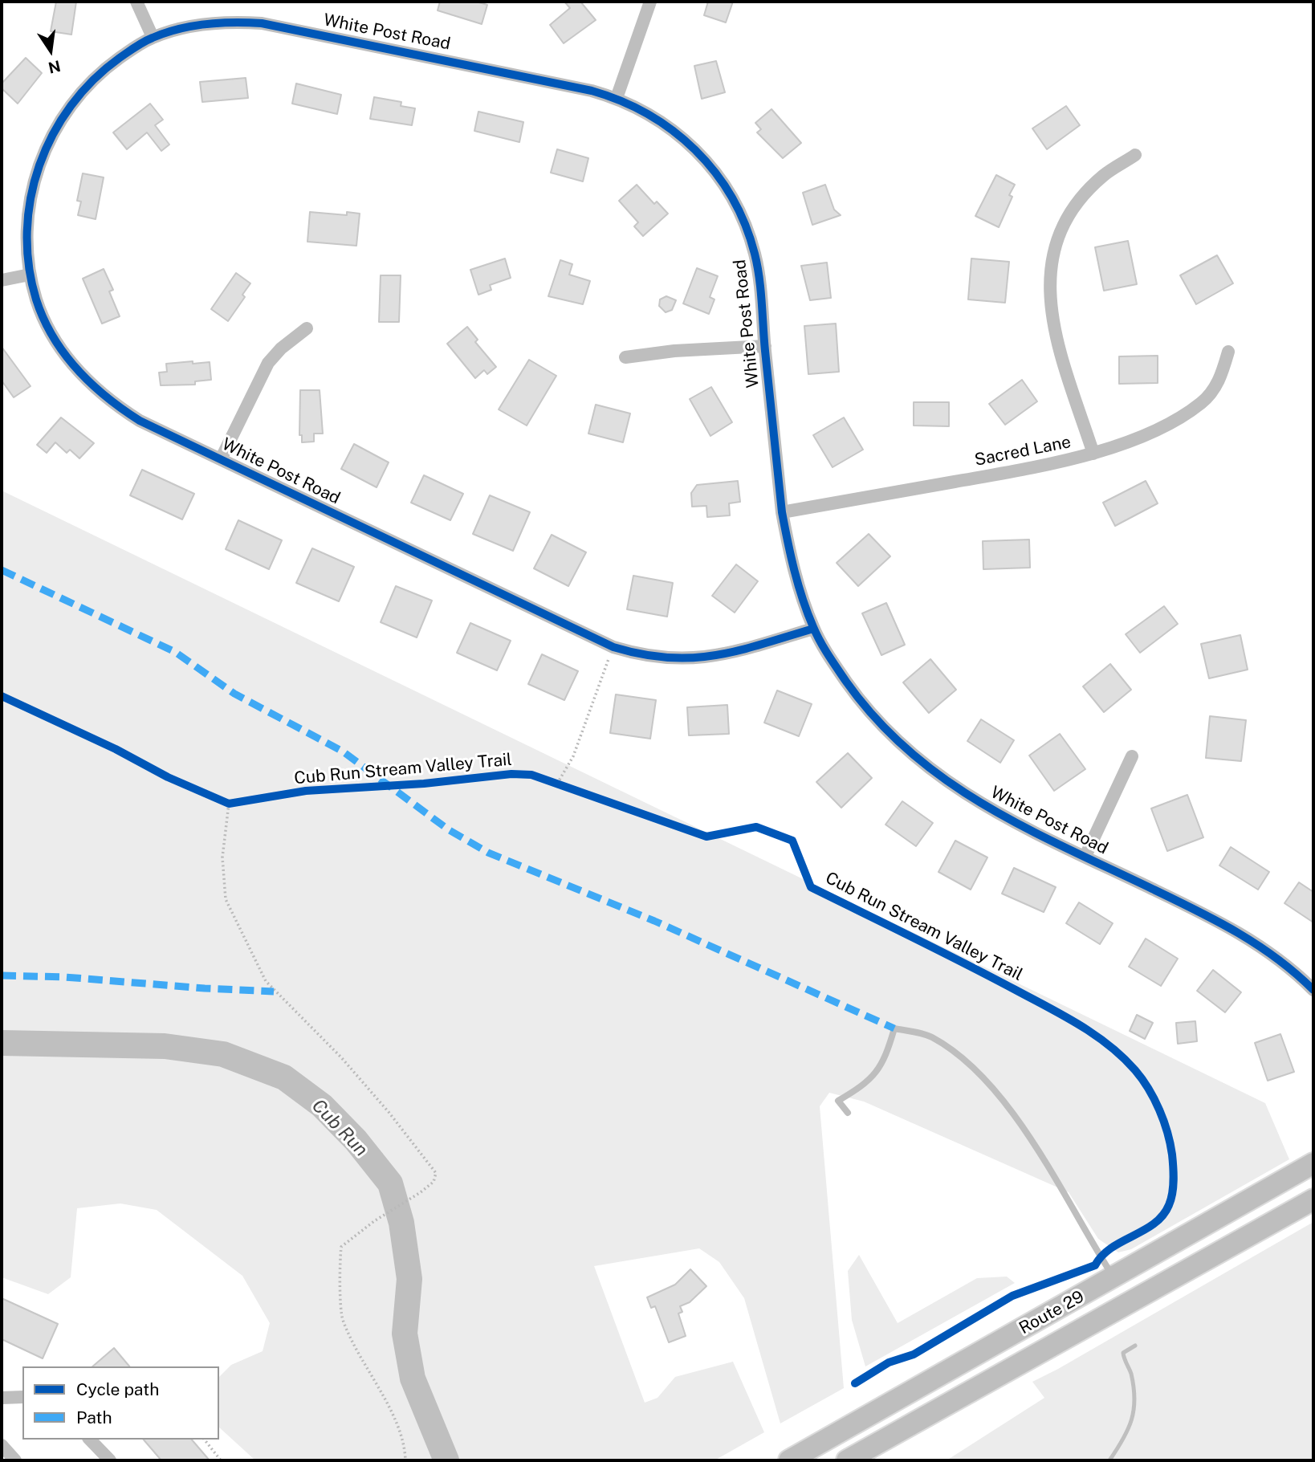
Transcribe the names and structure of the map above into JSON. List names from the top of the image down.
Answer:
{
  "streets": {
    "main road": ["Route 29"],
    "street": ["White Post Road", "Sacred Lane"],
    "cycle path": ["Cub Run Stream Valley Trail"]
  },
  "crossings": [
    ["White Post Road", "Sacred Lane"]
  ],
  "water": ["Cub Run"],
  "legend": ["Cycle path", "Path"],
  "north": "bottom"
}
